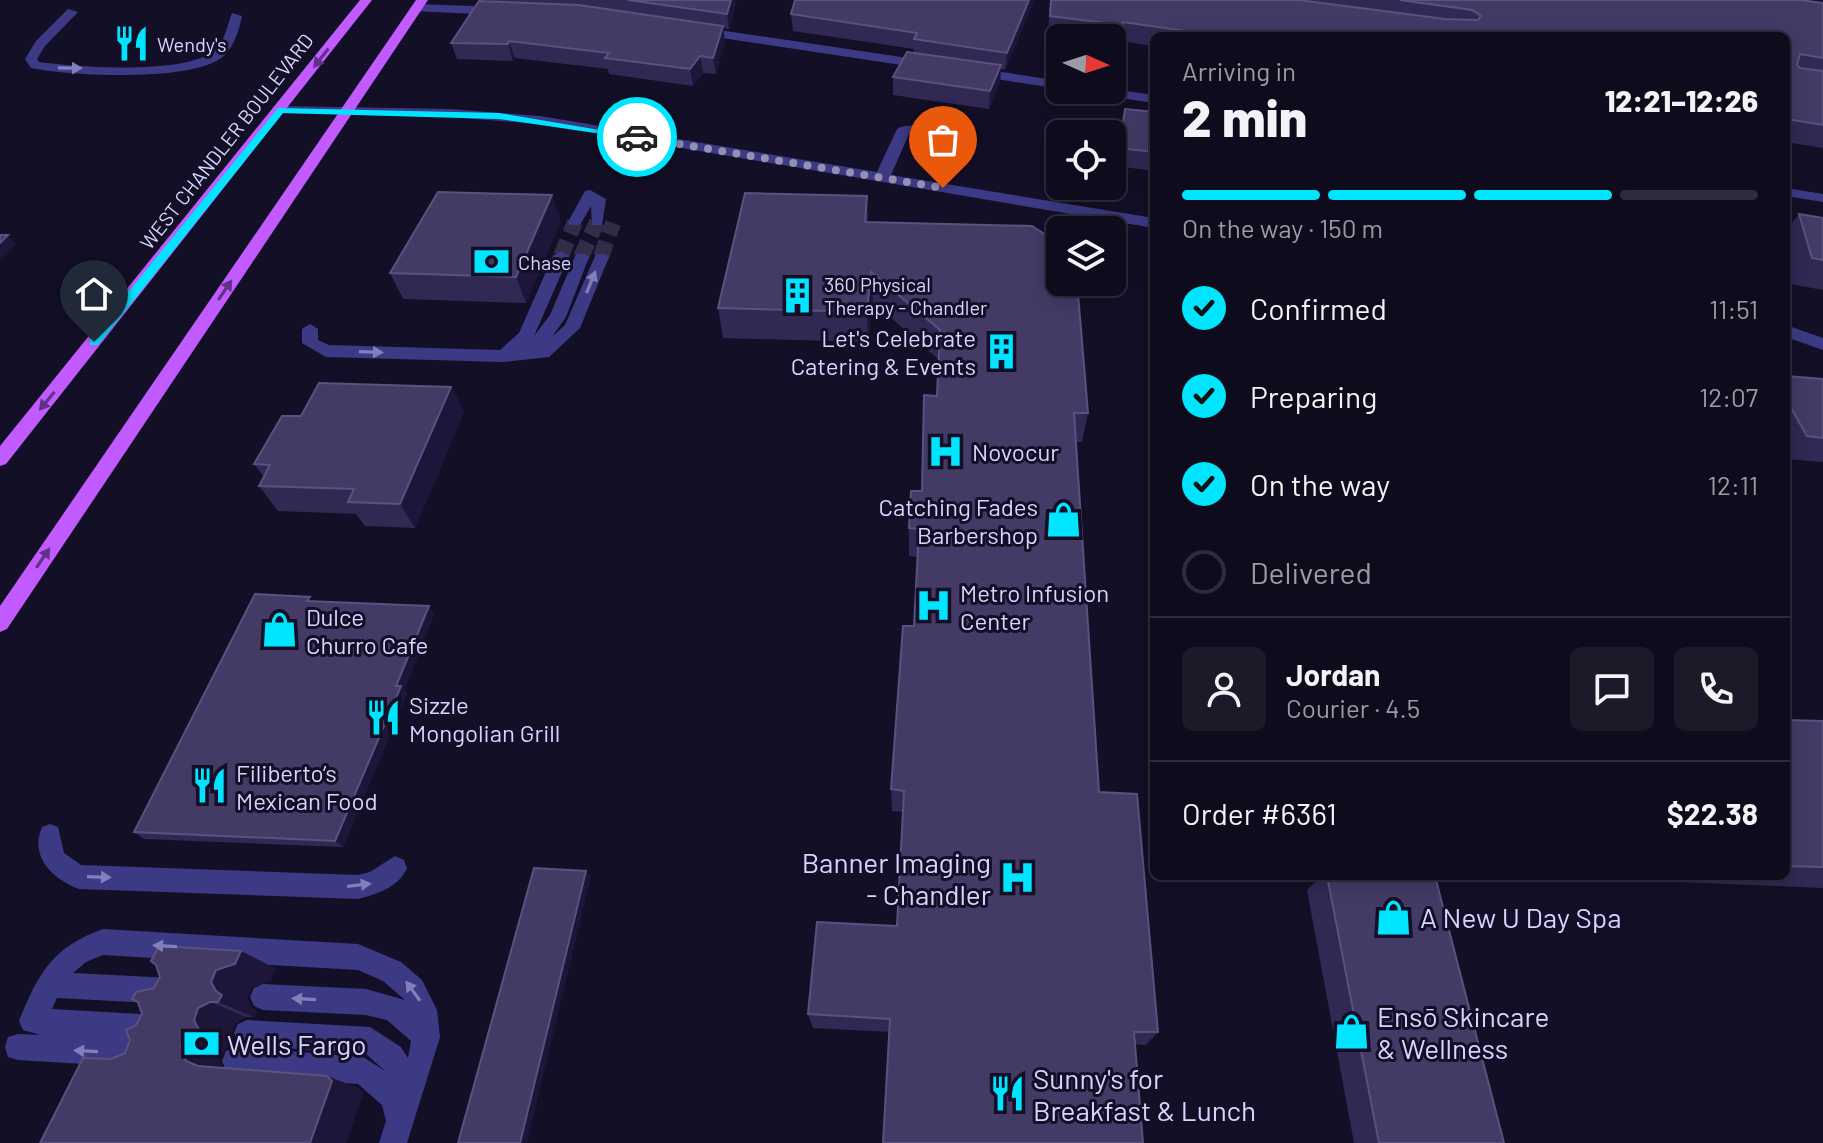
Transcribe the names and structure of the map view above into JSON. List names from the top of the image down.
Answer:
{
  "streets": {
    "main road": ["WEST CHANDLER BOULEVARD"]
  },
  "places": {
    "restaurant": [
      "Wendy's",
      "Sizzle Mongolian Grill",
      "Filiberto’s Mexican Food",
      "Sunny's for Breakfast & Lunch"
    ],
    "bank": ["Chase", "Wells Fargo"],
    "building": ["360 Physical Therapy - Chandler", "Let's Celebrate Catering & Events"],
    "hospital": ["Novocur", "Metro Infusion Center", "Banner Imaging - Chandler"],
    "shop": [
      "Catching Fades Barbershop",
      "Dulce Churro Cafe",
      "A New U Day Spa",
      "Ensō Skincare & Wellness"
    ]
  },
  "north": "right",
  "page": {
    "heading": ["2 min", "Arriving in", "12:21–12:26"],
    "panel": [
      "Jordan",
      "Courier · 4.5",
      "Order #6361",
      "$22.38"
    ],
    "bar": "On the way · 150 m",
    "list": [
      ["Confirmed", "11:51"],
      ["Preparing", "12:07"],
      ["On the way", "12:11"],
      "Delivered"
    ]
  }
}
